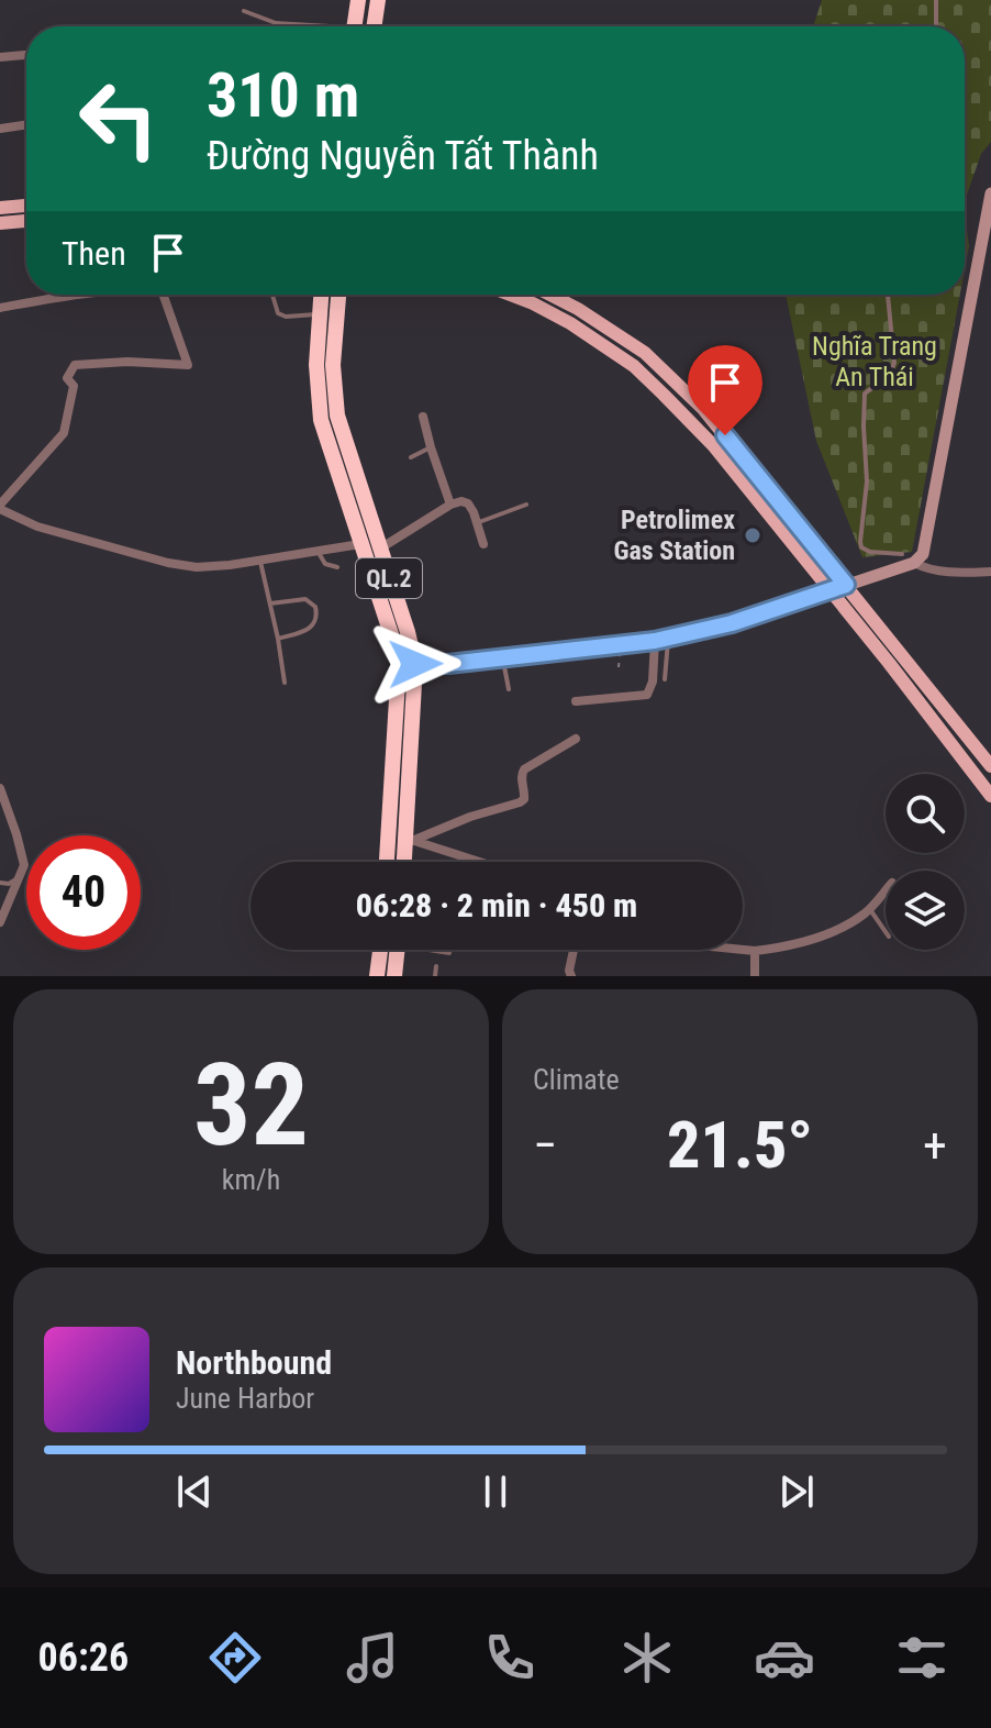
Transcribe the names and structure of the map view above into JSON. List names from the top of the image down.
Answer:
{
  "streets": {
    "highway": ["QL.2"]
  },
  "parks": ["Nghĩa Trang An Thái"],
  "places": ["Petrolimex Gas Station"],
  "page": {
    "turn": ["310 m", "Đường Nguyễn Tất Thành"],
    "then": "Then",
    "limit": "40",
    "trip": "06:28 · 2 min · 450 m",
    "tile": [
      ["32", "km/h"],
      "Climate"
    ],
    "heat": ["−", "21.5°", "+"],
    "song": ["Northbound", "June Harbor"],
    "tabs": "06:26"
  }
}
